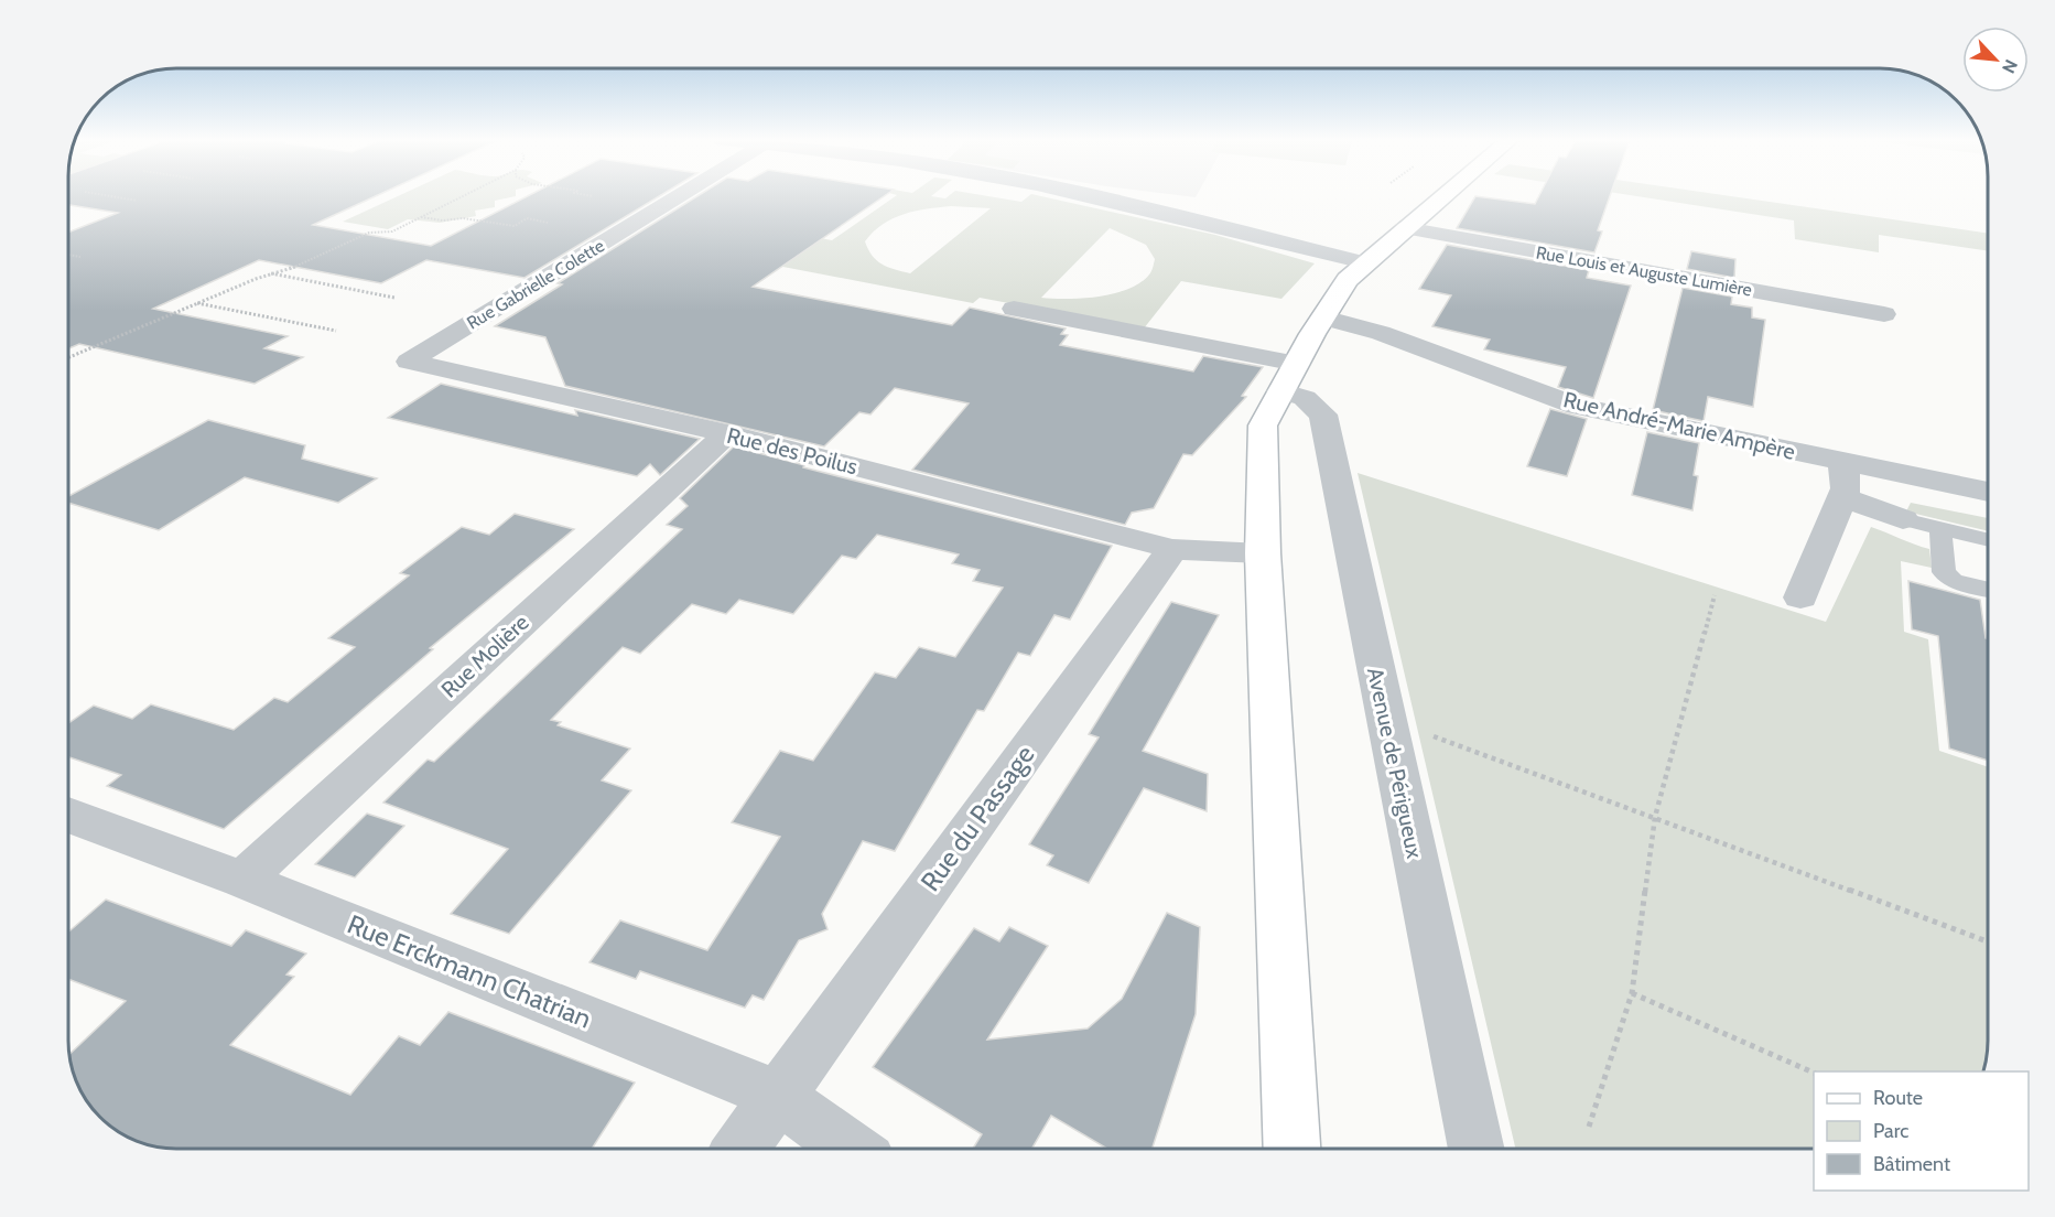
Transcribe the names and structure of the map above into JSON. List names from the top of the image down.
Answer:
{
  "streets": {
    "street": [
      "Rue Louis et Auguste Lumière",
      "Rue Gabrielle Colette",
      "Rue André-Marie Ampère",
      "Rue des Poilus",
      "Rue Molière",
      "Avenue de Périgueux",
      "Rue du Passage",
      "Rue Erckmann Chatrian"
    ]
  },
  "crossings": [
    ["Rue Gabrielle Colette", "Rue des Poilus"],
    ["Rue André-Marie Ampère", "Avenue de Périgueux"],
    ["Rue des Poilus", "Rue Molière"],
    ["Rue des Poilus", "Rue du Passage"],
    ["Rue Molière", "Rue Erckmann Chatrian"],
    ["Rue du Passage", "Rue Erckmann Chatrian"]
  ],
  "legend": ["Route", "Parc", "Bâtiment"],
  "north": "bottom right"
}
